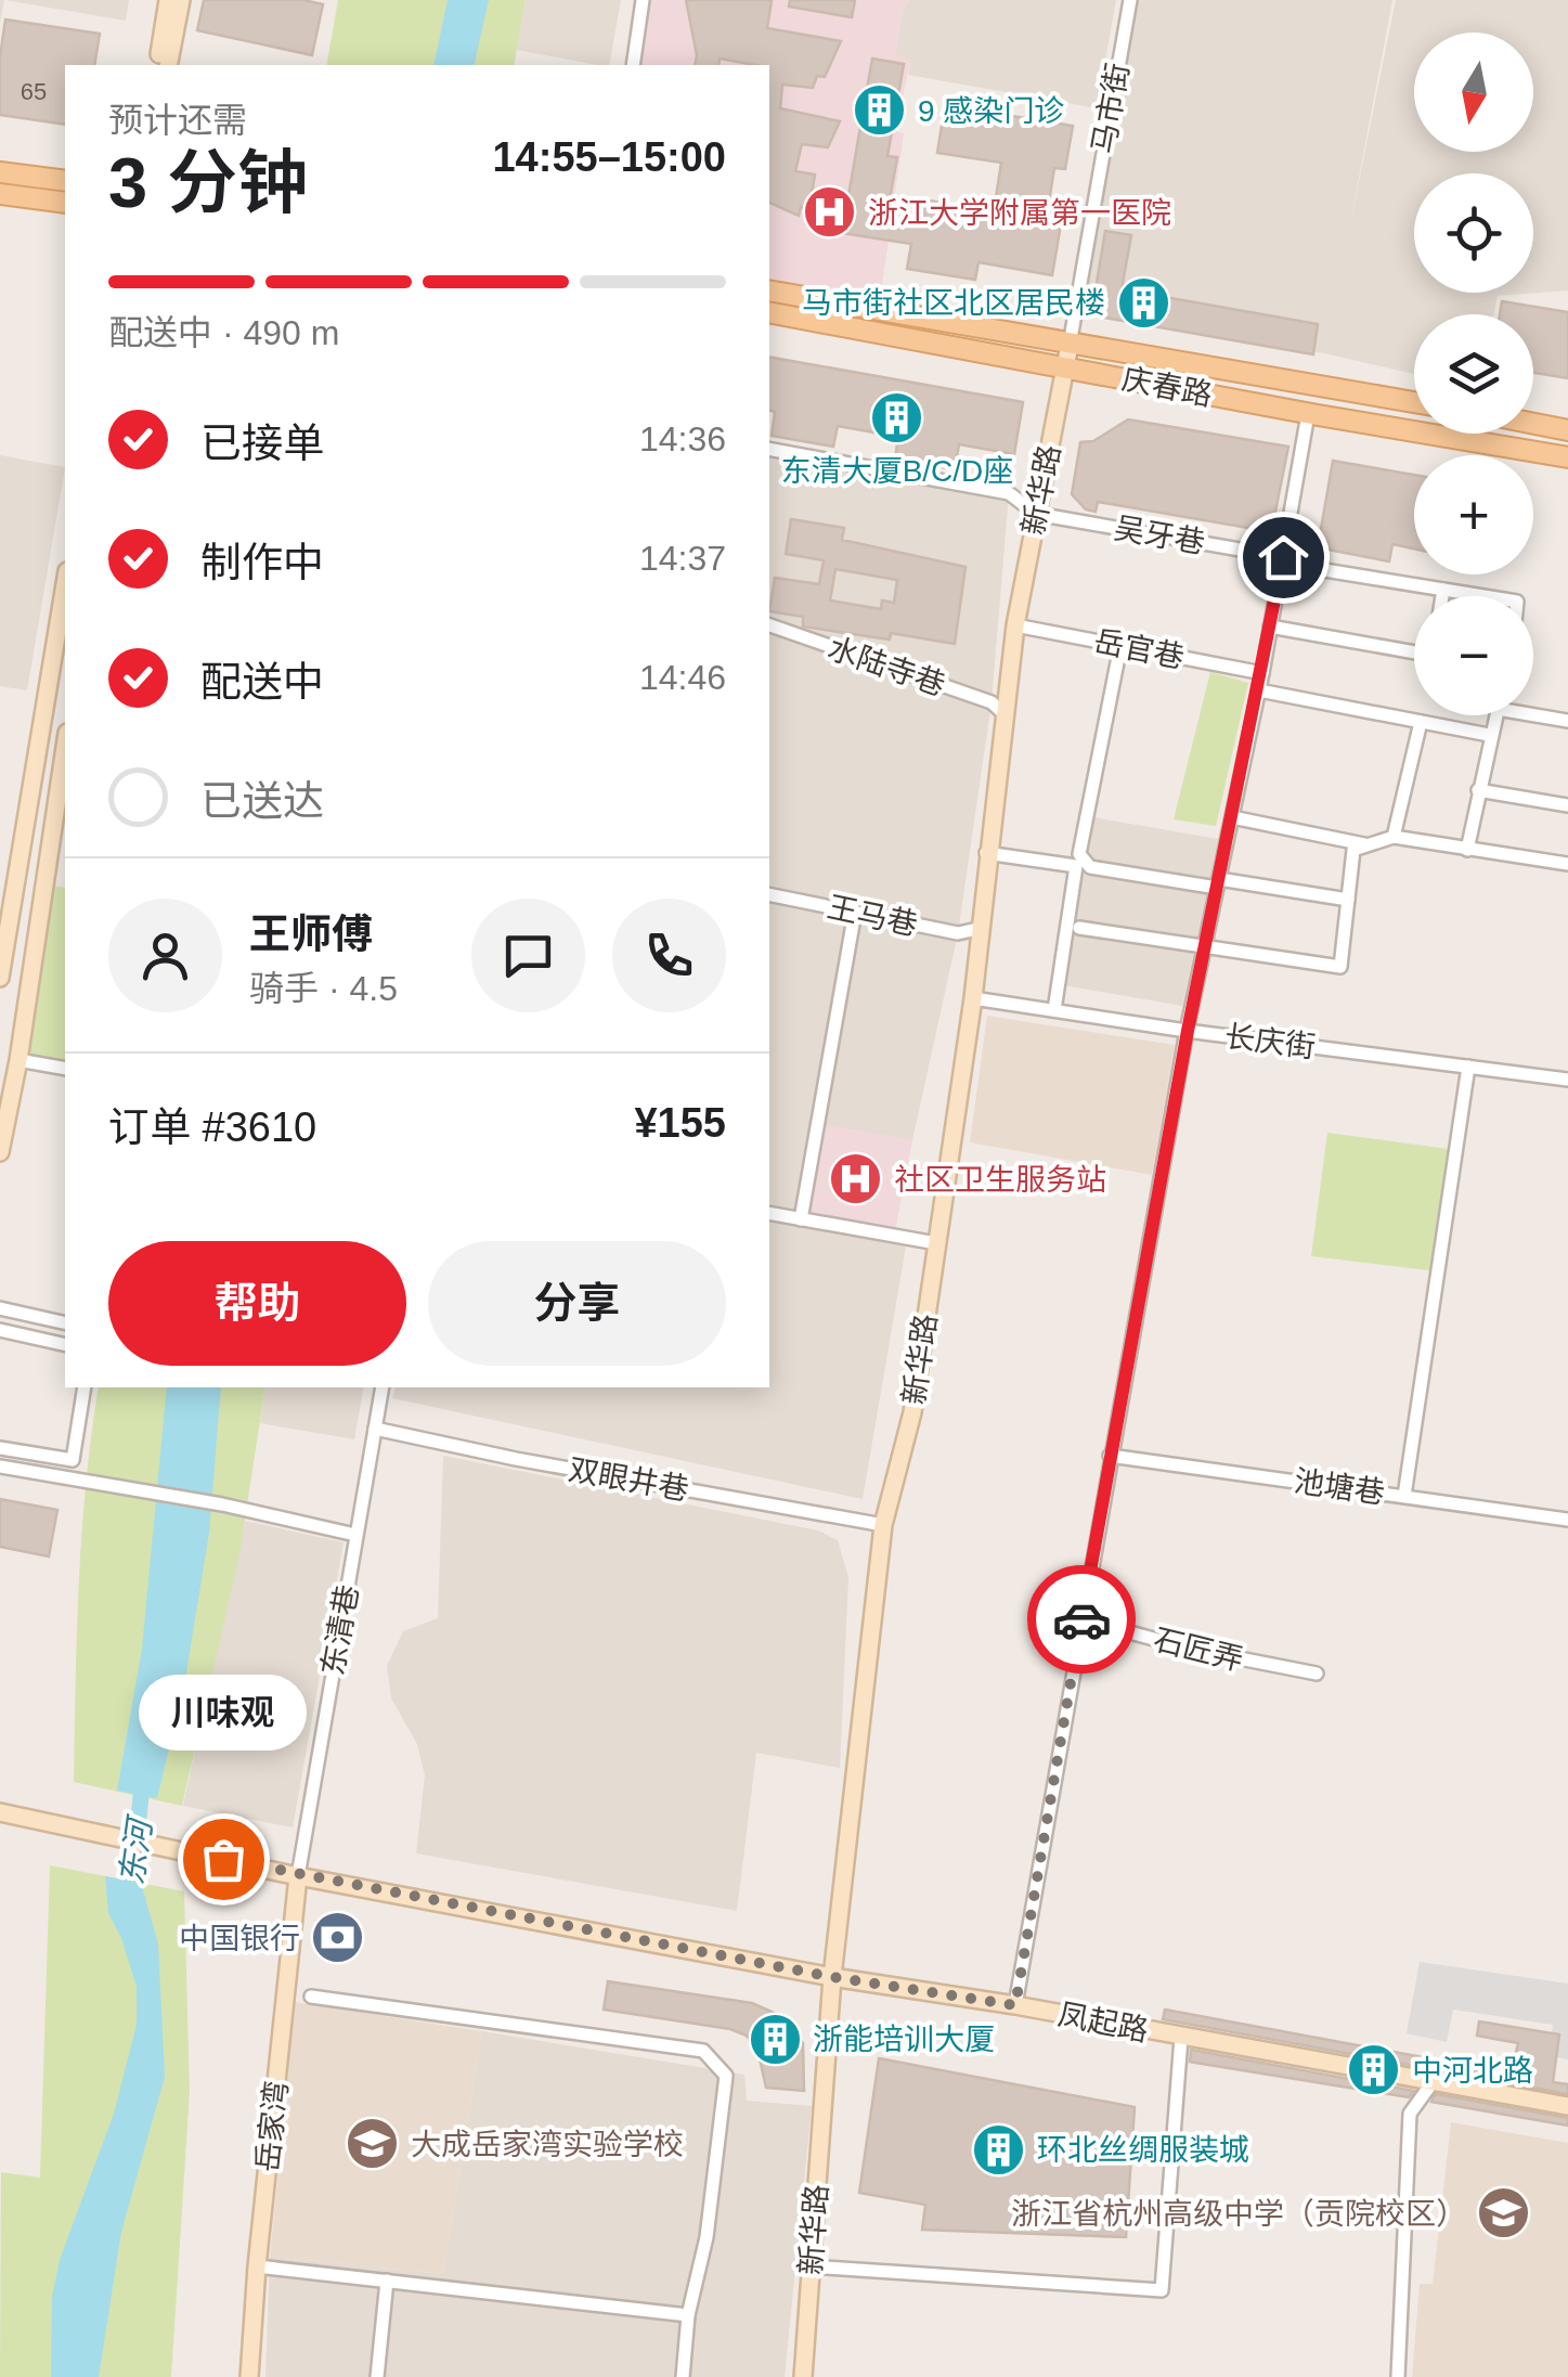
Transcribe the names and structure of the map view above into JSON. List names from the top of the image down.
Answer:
{
  "streets": {
    "main road": [
      "庆春路",
      "新华路",
      "凤起路",
      "岳家湾"
    ],
    "street": [
      "马市街",
      "吴牙巷",
      "岳官巷",
      "水陆寺巷",
      "王马巷",
      "长庆街",
      "双眼井巷",
      "池塘巷",
      "东清巷",
      "石匠弄"
    ]
  },
  "crossings": [
    ["马市街", "庆春路"],
    ["马市街", "新华路"],
    ["庆春路", "新华路"],
    ["新华路", "吴牙巷"],
    ["新华路", "岳官巷"],
    ["新华路", "水陆寺巷"],
    ["新华路", "王马巷"],
    ["新华路", "长庆街"],
    ["新华路", "双眼井巷"],
    ["新华路", "凤起路"],
    ["双眼井巷", "东清巷"],
    ["东清巷", "凤起路"],
    ["东清巷", "岳家湾"],
    ["凤起路", "岳家湾"]
  ],
  "water": ["东河"],
  "places": {
    "building": [
      "9 感染门诊",
      "马市街社区北区居民楼",
      "东清大厦B/C/D座",
      "浙能培训大厦",
      "中河北路",
      "环北丝绸服装城"
    ],
    "hospital": ["浙江大学附属第一医院", "社区卫生服务站"],
    "other": ["川味观"],
    "bank": ["中国银行"],
    "school or university": ["大成岳家湾实验学校", "浙江省杭州高级中学（贡院校区）"]
  },
  "house_numbers": ["65"],
  "north": "bottom",
  "page": {
    "map_buttons": ["+", "−"],
    "heading": ["3 分钟", "预计还需", "14:55–15:00"],
    "panel": [
      "王师傅",
      "骑手 · 4.5",
      "订单 #3610",
      "¥155"
    ],
    "bar": "配送中 · 490 m",
    "list": [
      ["已接单", "14:36"],
      ["制作中", "14:37"],
      ["配送中", "14:46"],
      "已送达"
    ],
    "buttons": ["帮助", "分享"],
    "bubble": "川味观"
  }
}
